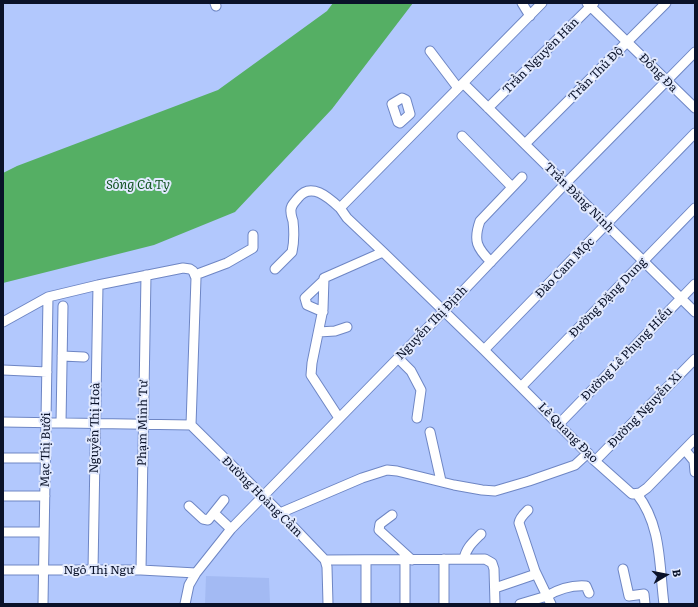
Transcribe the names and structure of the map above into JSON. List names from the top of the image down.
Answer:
{
  "streets": {
    "street": [
      "Trần Nguyên Hãn",
      "Đống Đa",
      "Trần Thủ Độ",
      "Trần Đăng Ninh",
      "Đào Cam Mộc",
      "Đường Đặng Dung",
      "Nguyễn Thị Định",
      "Đường Lê Phụng Hiểu",
      "Đường Nguyễn Xí",
      "Phạm Minh Tư",
      "Nguyễn Thị Hoà",
      "Lê Quang Đạo",
      "Mạc Thị Bưởi",
      "Đường Hoàng Cầm",
      "Ngô Thị Ngư"
    ]
  },
  "crossings": [
    ["Trần Nguyên Hãn", "Đống Đa"],
    ["Trần Nguyên Hãn", "Trần Đăng Ninh"],
    ["Đống Đa", "Trần Thủ Độ"],
    ["Đống Đa", "Nguyễn Thị Định"],
    ["Trần Thủ Độ", "Trần Đăng Ninh"],
    ["Trần Đăng Ninh", "Đào Cam Mộc"],
    ["Trần Đăng Ninh", "Đường Đặng Dung"],
    ["Trần Đăng Ninh", "Nguyễn Thị Định"],
    ["Trần Đăng Ninh", "Đường Lê Phụng Hiểu"],
    ["Đào Cam Mộc", "Lê Quang Đạo"],
    ["Đường Đặng Dung", "Lê Quang Đạo"],
    ["Nguyễn Thị Định", "Lê Quang Đạo"],
    ["Nguyễn Thị Định", "Đường Hoàng Cầm"],
    ["Nguyễn Thị Định", "Ngô Thị Ngư"],
    ["Đường Lê Phụng Hiểu", "Lê Quang Đạo"],
    ["Đường Nguyễn Xí", "Lê Quang Đạo"],
    ["Phạm Minh Tư", "Ngô Thị Ngư"],
    ["Nguyễn Thị Hoà", "Ngô Thị Ngư"],
    ["Mạc Thị Bưởi", "Ngô Thị Ngư"]
  ],
  "water": ["Sông Cà Ty"],
  "north": "right"
}
